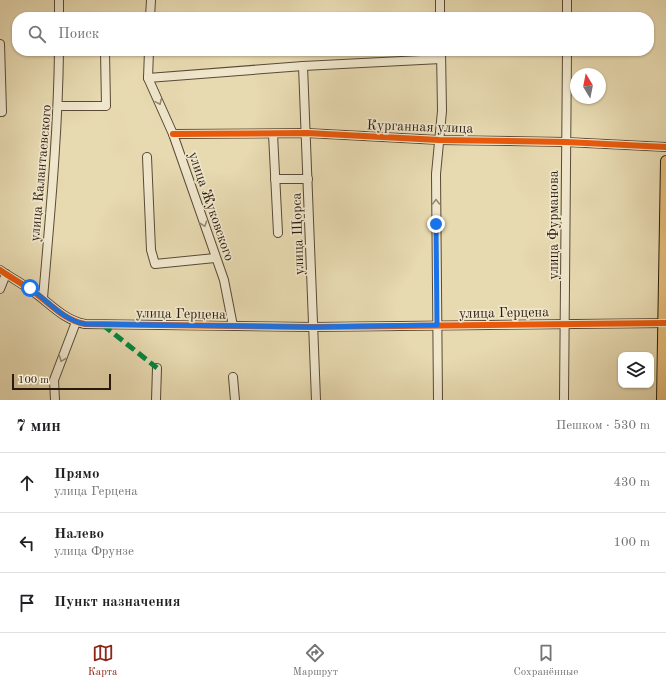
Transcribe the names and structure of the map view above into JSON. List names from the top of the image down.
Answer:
{
  "streets": {
    "street": [
      "Курганная улица",
      "улица Калантаевского",
      "улица Жуковского",
      "улица Фурманова",
      "улица Щорса",
      "улица Герцена"
    ]
  },
  "crossings": [
    ["Курганная улица", "улица Жуковского"],
    ["Курганная улица", "улица Фурманова"],
    ["Курганная улица", "улица Щорса"],
    ["улица Калантаевского", "улица Герцена"],
    ["улица Жуковского", "улица Герцена"],
    ["улица Фурманова", "улица Герцена"],
    ["улица Щорса", "улица Герцена"]
  ],
  "one_way": ["улица Жуковского"],
  "scale_bar": "100 m",
  "north": "top",
  "page": {
    "search": "Поиск",
    "scale": "100 m",
    "heading": ["7 мин", "Пешком · 530 m"],
    "list": [
      ["Прямо", "улица Герцена", "430 m"],
      ["Налево", "улица Фрунзе", "100 m"],
      "Пункт назначения"
    ],
    "nav": ["Карта", "Маршрут", "Сохранённые"]
  }
}
